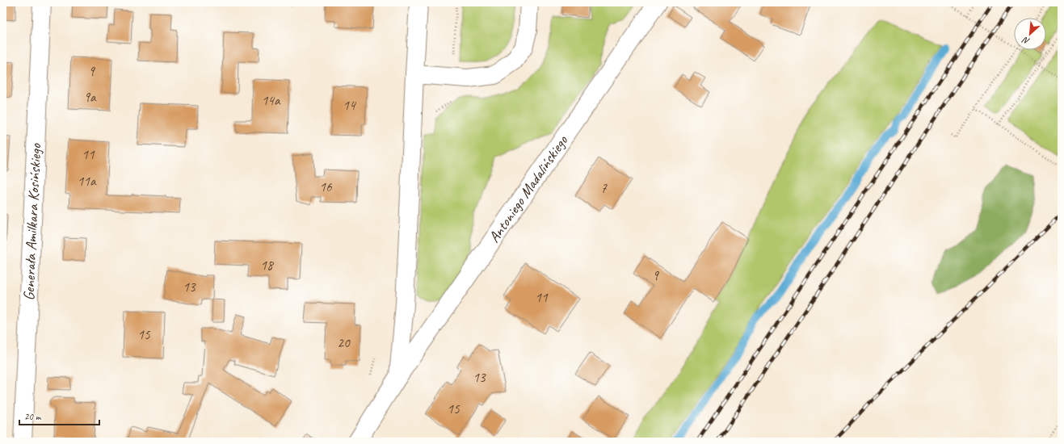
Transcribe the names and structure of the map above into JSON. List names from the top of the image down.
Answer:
{
  "streets": {
    "street": ["Antoniego Madalińskiego", "Generała Amilkara Kosińskiego"]
  },
  "house_numbers": [
    "9",
    "9a",
    "14a",
    "14",
    "11",
    "11a",
    "16",
    "7",
    "18",
    "9",
    "13",
    "11",
    "15",
    "20",
    "13",
    "15"
  ],
  "scale_bar": "20 m",
  "north": "bottom left"
}
